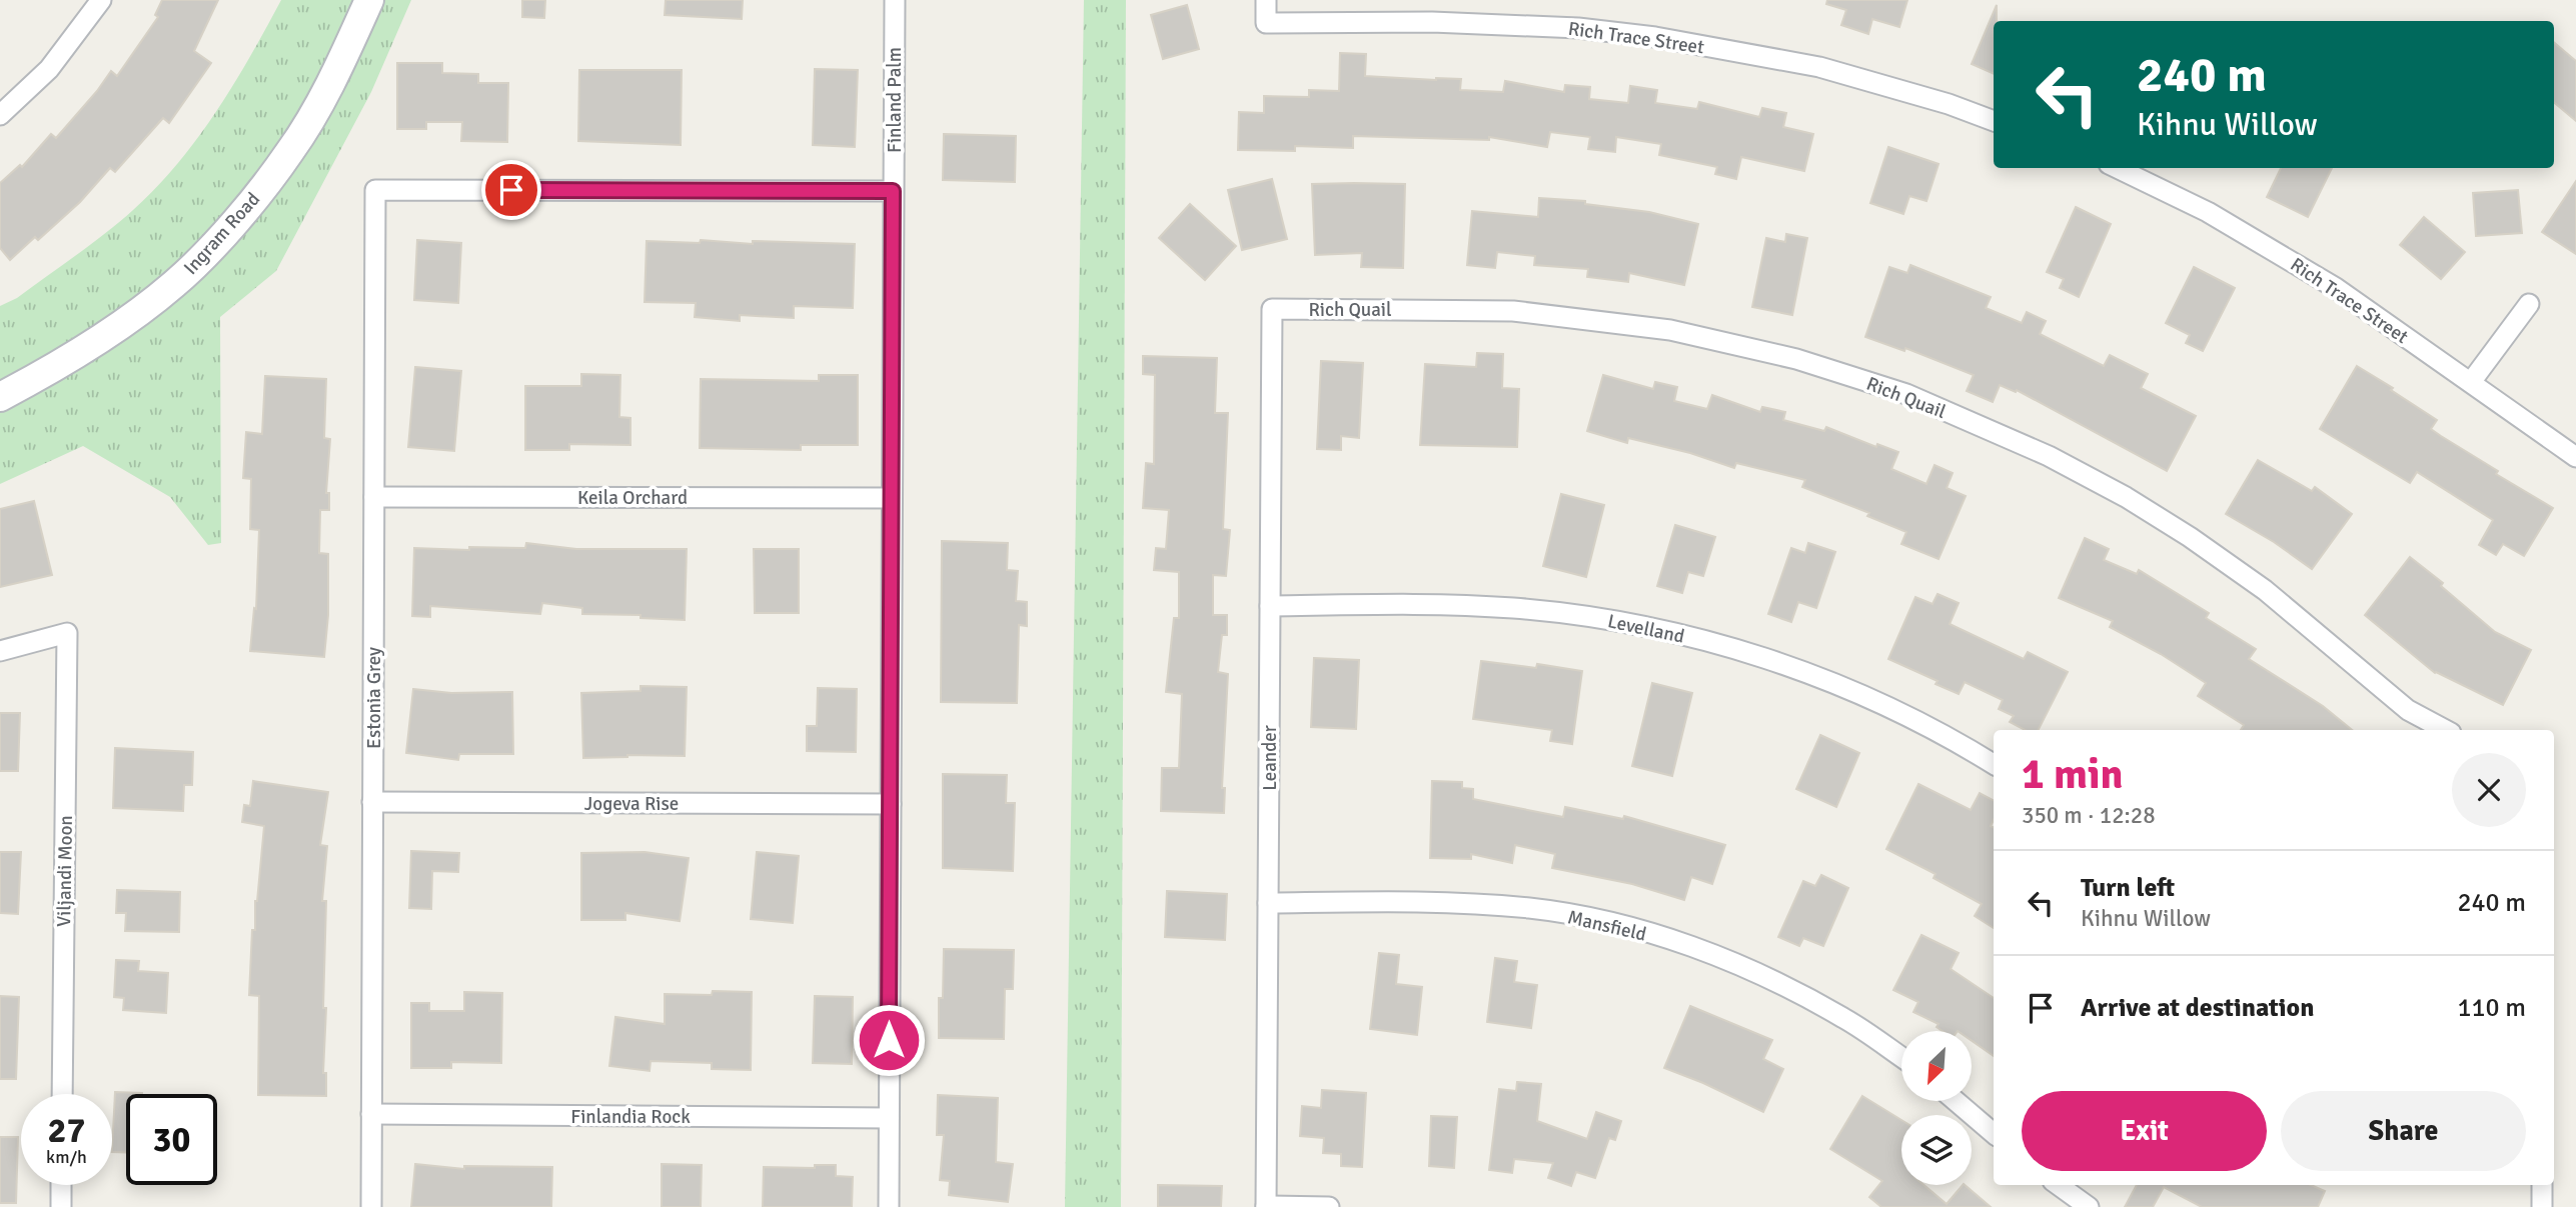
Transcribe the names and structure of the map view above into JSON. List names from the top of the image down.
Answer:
{
  "streets": {
    "street": [
      "Rich Trace Street",
      "Finland Palm",
      "Ingram Road",
      "Rich Quail",
      "Keila Orchard",
      "Levelland",
      "Estonia Grey",
      "Leander",
      "Jogeva Rise",
      "Viljandi Moon",
      "Mansfield",
      "Finlandia Rock"
    ]
  },
  "crossings": [
    ["Finland Palm", "Keila Orchard"],
    ["Finland Palm", "Estonia Grey"],
    ["Finland Palm", "Jogeva Rise"],
    ["Finland Palm", "Finlandia Rock"],
    ["Rich Quail", "Leander"],
    ["Keila Orchard", "Estonia Grey"],
    ["Levelland", "Leander"],
    ["Estonia Grey", "Jogeva Rise"],
    ["Estonia Grey", "Finlandia Rock"],
    ["Leander", "Mansfield"]
  ],
  "north": "bottom left",
  "page": {
    "turn": ["240 m", "Kihnu Willow"],
    "heading": ["1 min", "350 m · 12:28"],
    "list": [
      {
        "name": "Turn left",
        "note": "Kihnu Willow",
        "value": "240 m"
      },
      {
        "name": "Arrive at destination",
        "value": "110 m"
      }
    ],
    "buttons": ["Exit", "Share"],
    "speed": "27 km/h",
    "limit": "30"
  }
}
